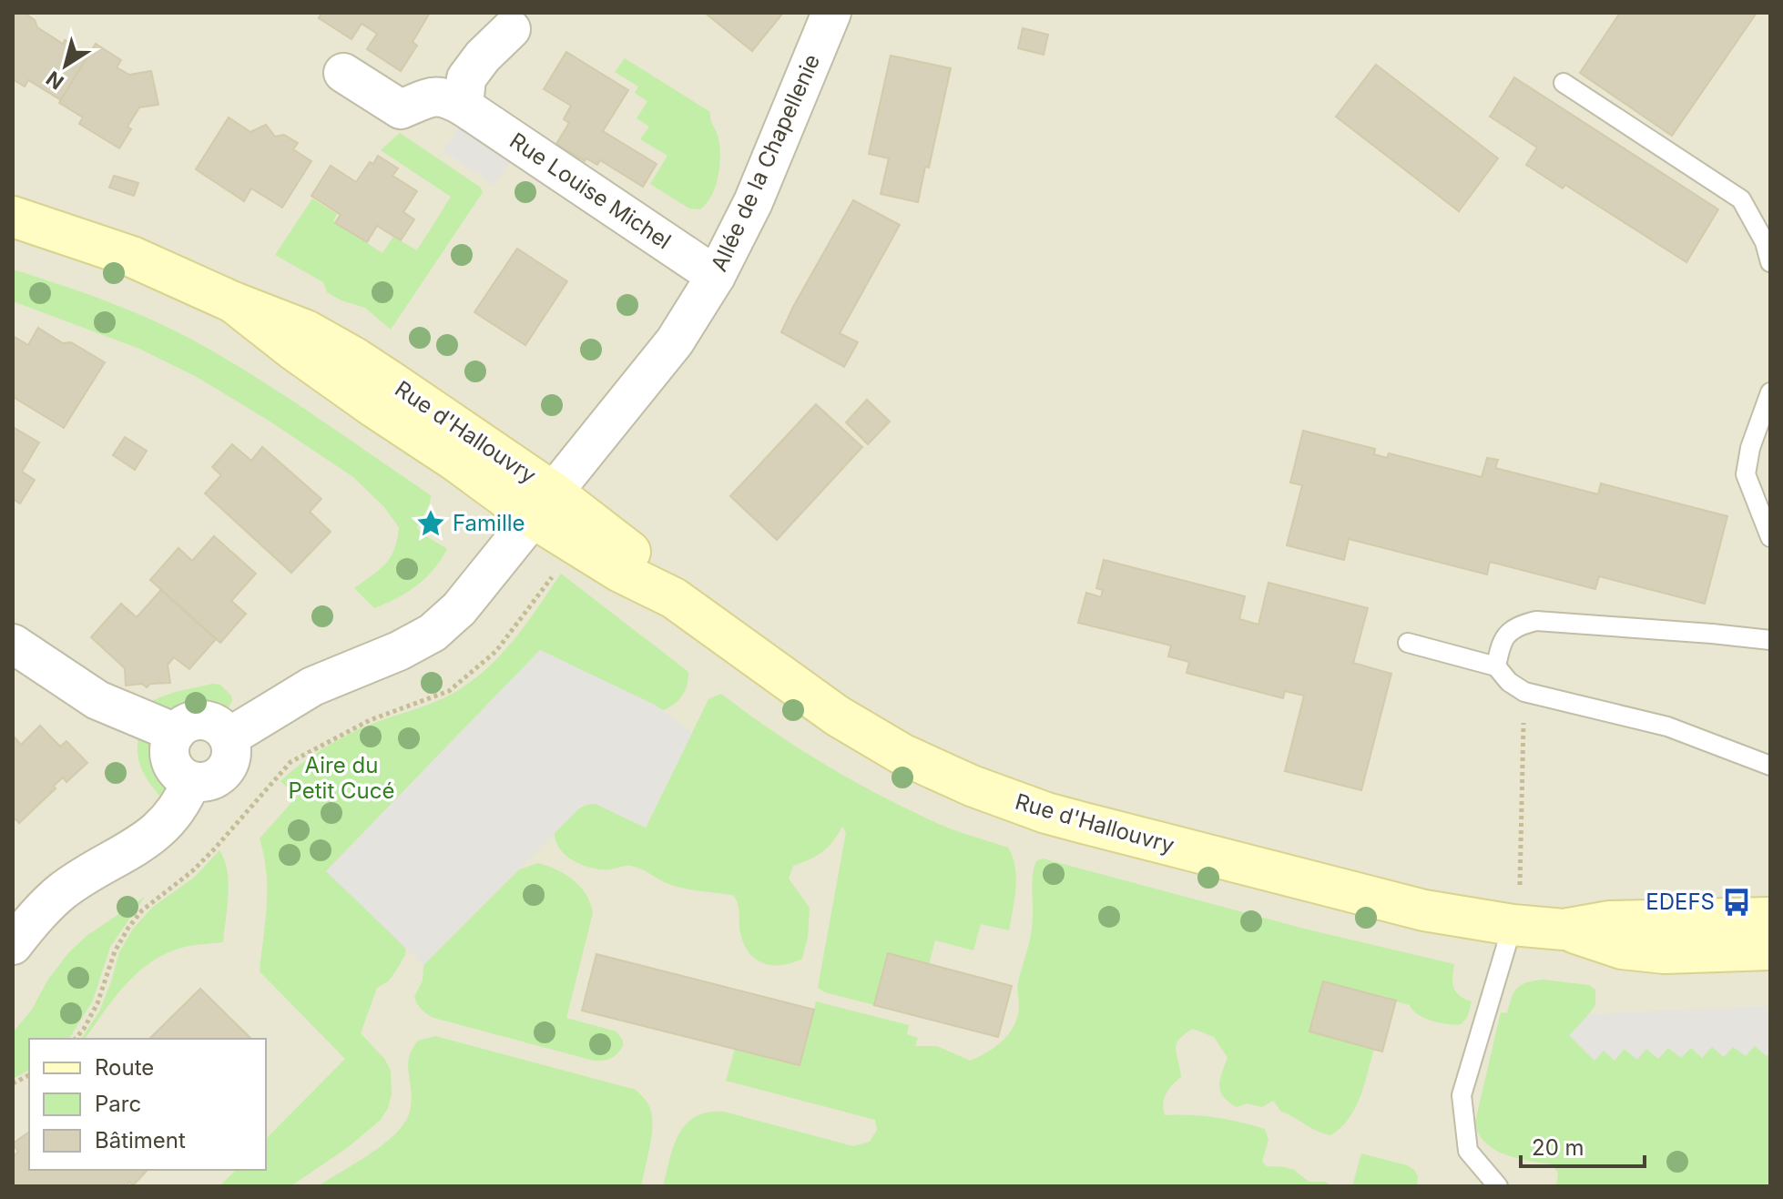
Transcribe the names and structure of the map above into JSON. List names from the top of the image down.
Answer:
{
  "streets": {
    "main road": ["Rue d'Hallouvry"],
    "street": ["Allée de la Chapellenie", "Rue Louise Michel"]
  },
  "crossings": [
    ["Allée de la Chapellenie", "Rue Louise Michel"],
    ["Allée de la Chapellenie", "Rue d'Hallouvry"]
  ],
  "parks": ["Aire du Petit Cucé"],
  "places": {
    "place": ["Famille"],
    "bus stop": ["EDEFS"]
  },
  "legend": ["Route", "Parc", "Bâtiment"],
  "scale_bar": "20 m",
  "north": "bottom left"
}
